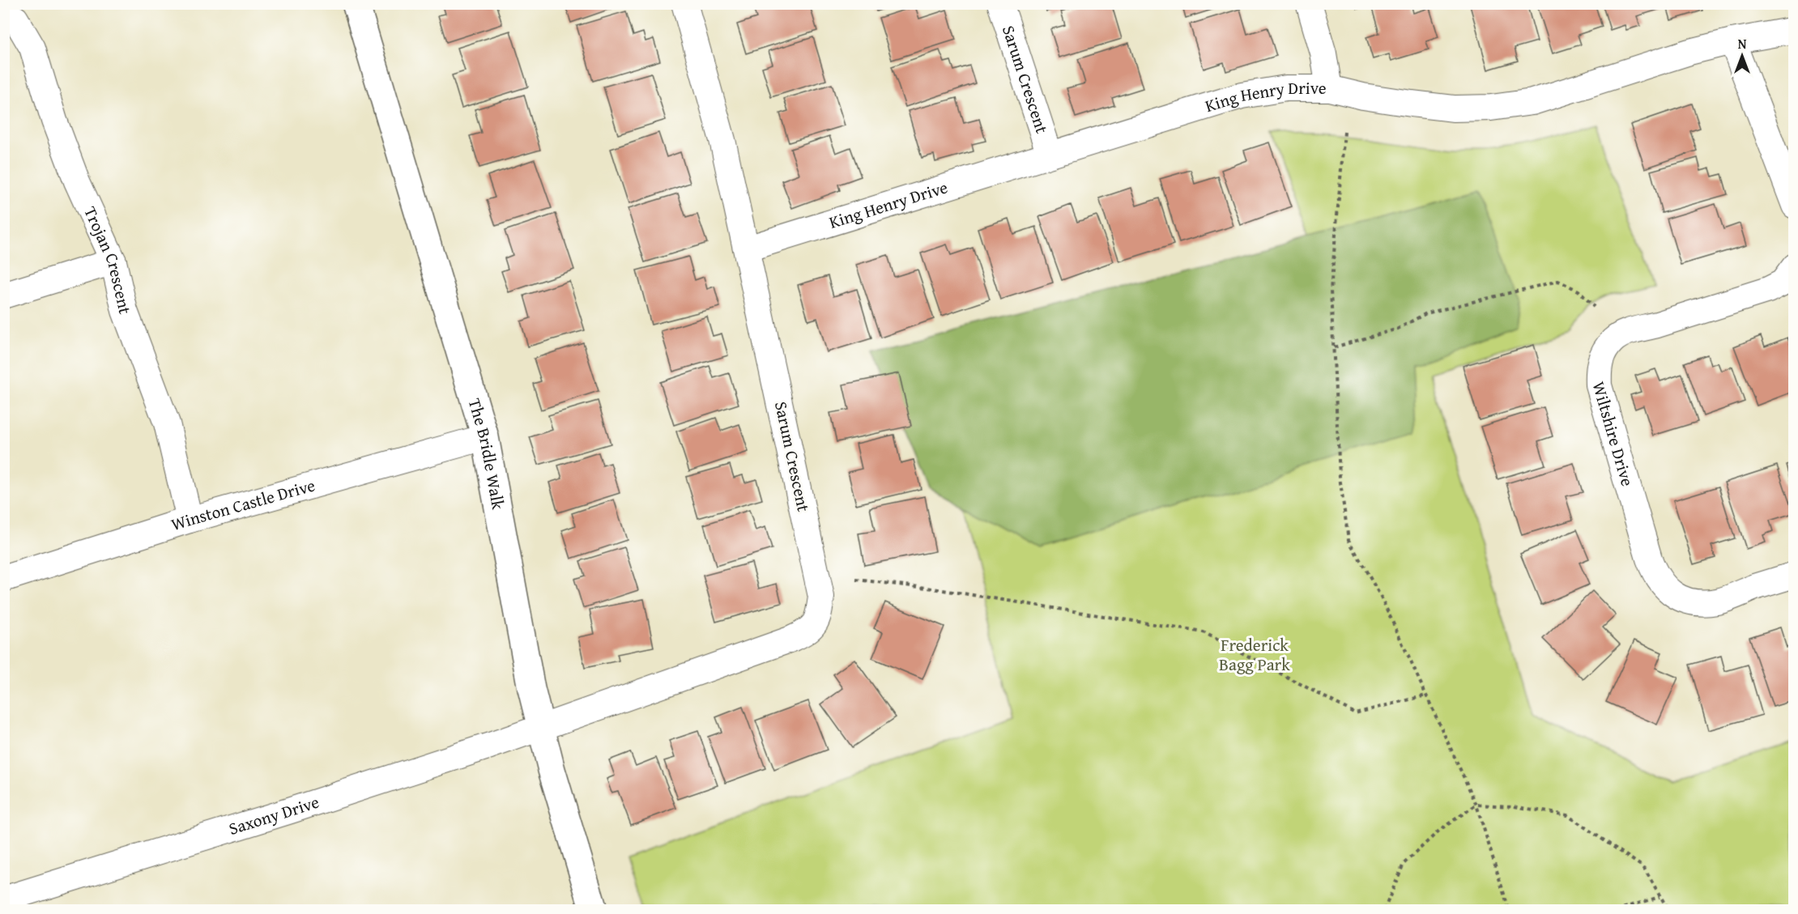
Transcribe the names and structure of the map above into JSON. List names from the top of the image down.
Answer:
{
  "streets": {
    "street": [
      "Sarum Crescent",
      "King Henry Drive",
      "Trojan Crescent",
      "Wiltshire Drive",
      "The Bridle Walk",
      "Winston Castle Drive",
      "Saxony Drive"
    ]
  },
  "crossings": [
    ["Sarum Crescent", "King Henry Drive"],
    ["Sarum Crescent", "The Bridle Walk"],
    ["Sarum Crescent", "Saxony Drive"],
    ["Trojan Crescent", "Winston Castle Drive"],
    ["The Bridle Walk", "Winston Castle Drive"],
    ["The Bridle Walk", "Saxony Drive"]
  ],
  "parks": ["Frederick Bagg Park"],
  "north": "top"
}
